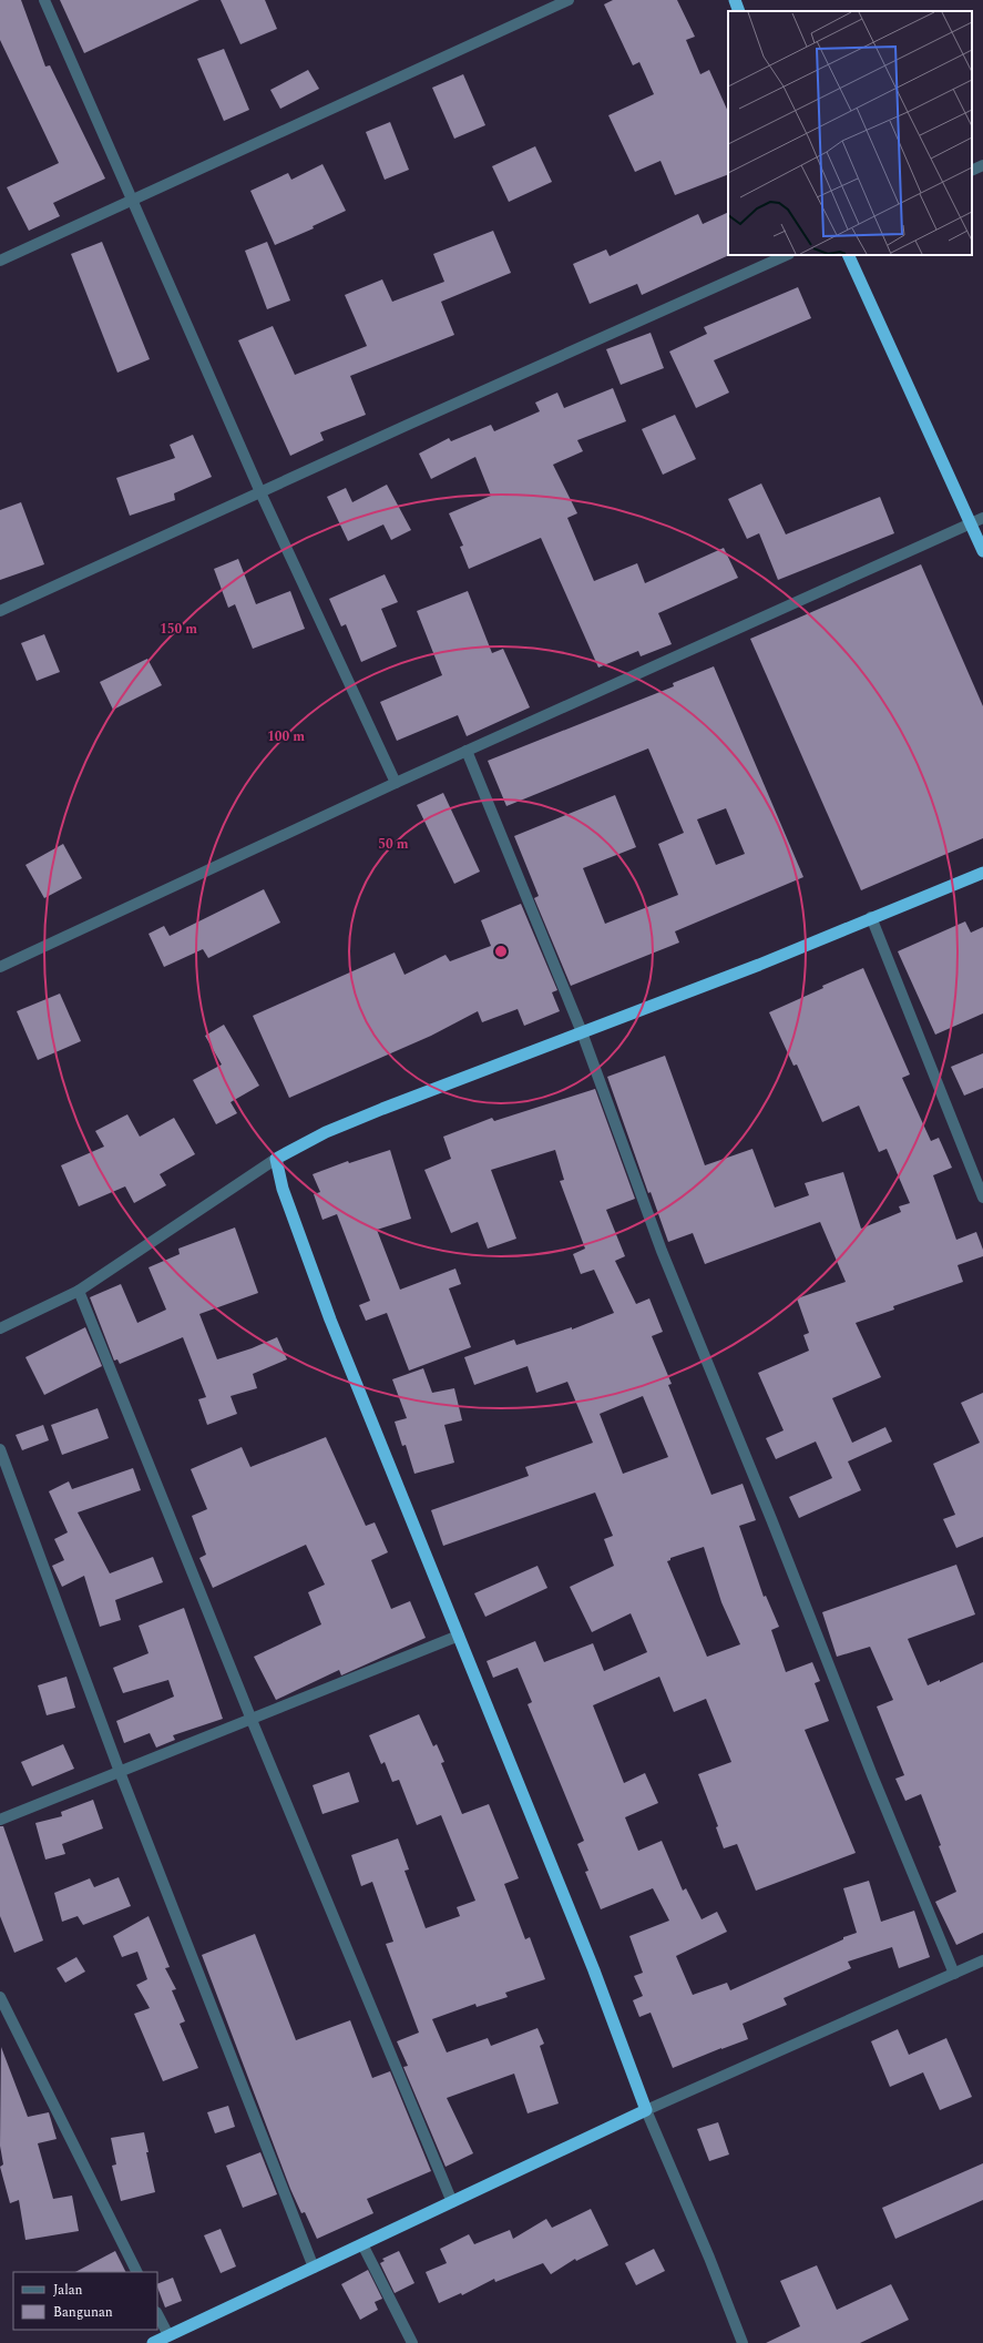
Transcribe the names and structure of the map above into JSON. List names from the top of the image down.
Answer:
{
  "legend": ["Jalan", "Bangunan"],
  "rings": ["150 m", "100 m", "50 m"]
}
